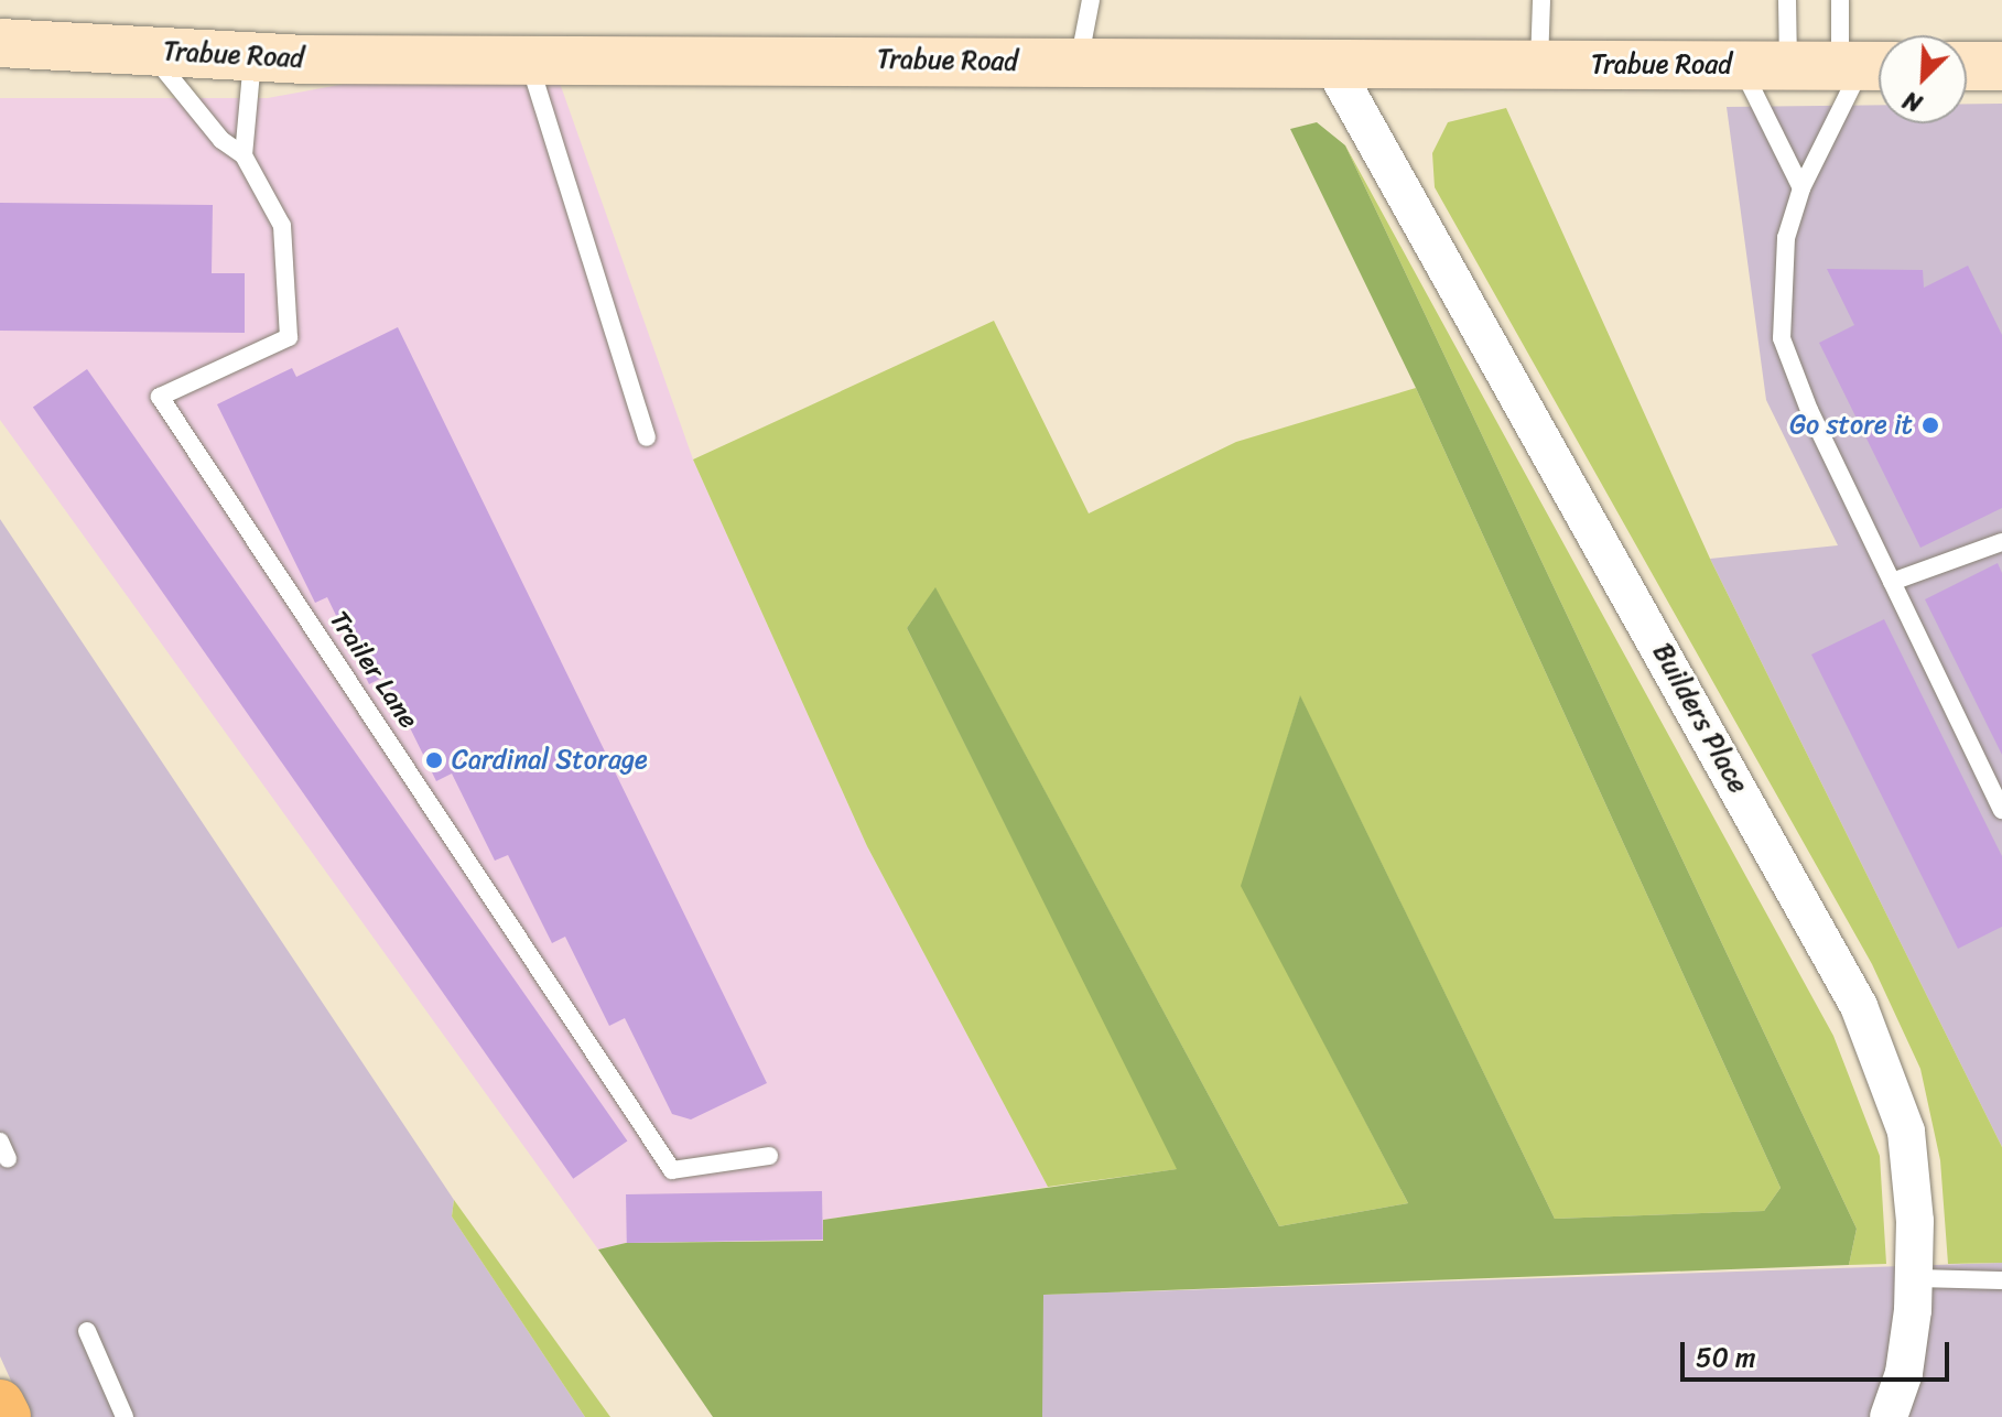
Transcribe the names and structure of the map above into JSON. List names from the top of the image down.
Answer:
{
  "streets": {
    "main road": ["Trabue Road"],
    "street": ["Builders Place"],
    "lane": ["Trailer Lane"]
  },
  "crossings": [
    ["Trabue Road", "Trailer Lane"],
    ["Trabue Road", "Builders Place"]
  ],
  "places": ["Go store it", "Cardinal Storage"],
  "scale_bar": "50 m",
  "north": "bottom left"
}
